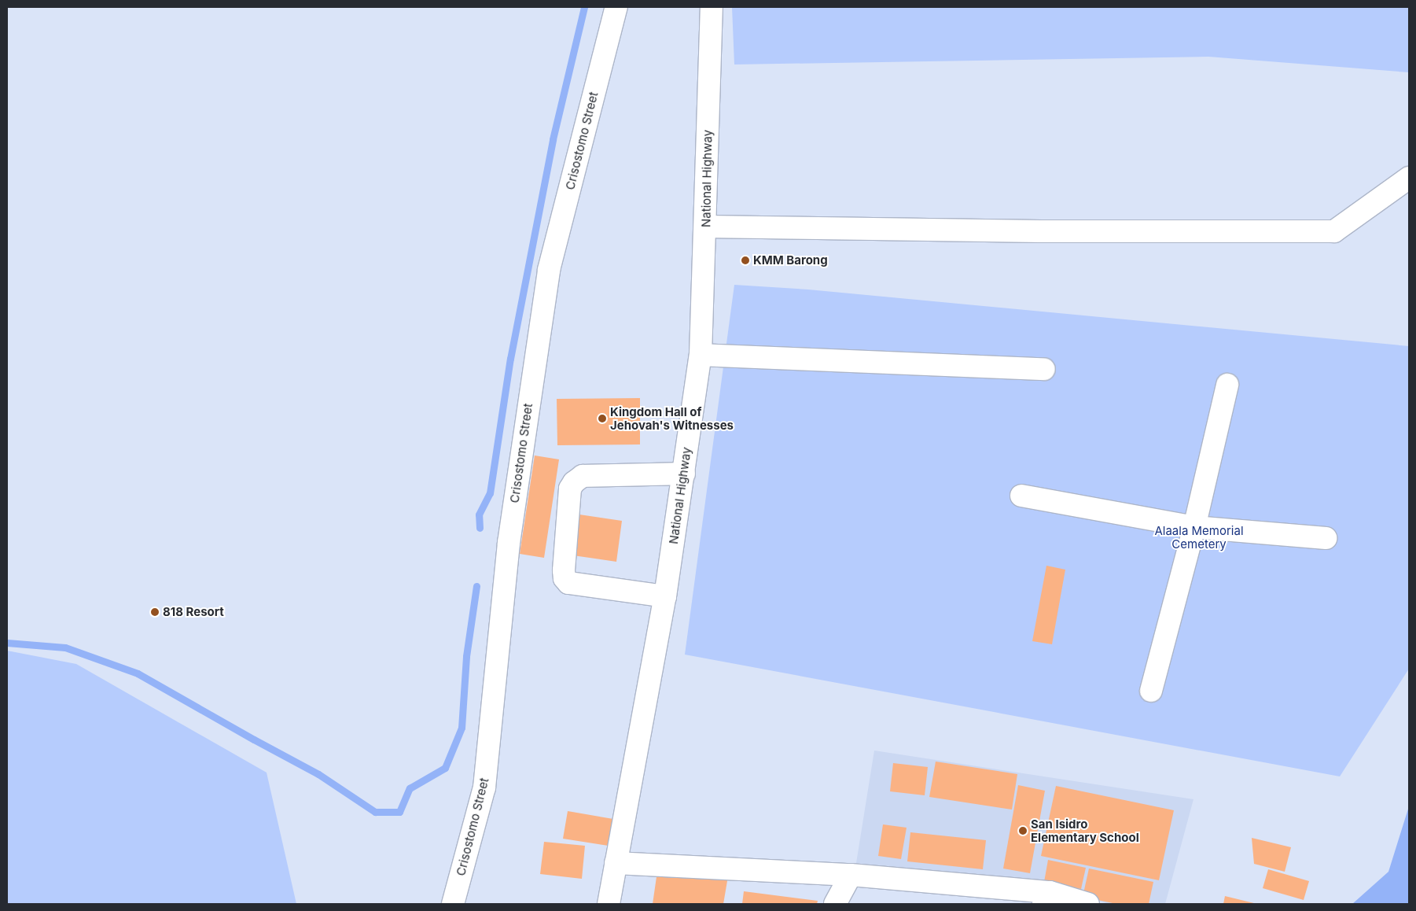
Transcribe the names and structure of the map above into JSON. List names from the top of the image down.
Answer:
{
  "streets": {
    "street": ["Crisostomo Street", "National Highway"]
  },
  "parks": ["Alaala Memorial Cemetery"],
  "places": [
    "KMM Barong",
    "Kingdom Hall of Jehovah's Witnesses",
    "818 Resort",
    "San Isidro Elementary School"
  ]
}
